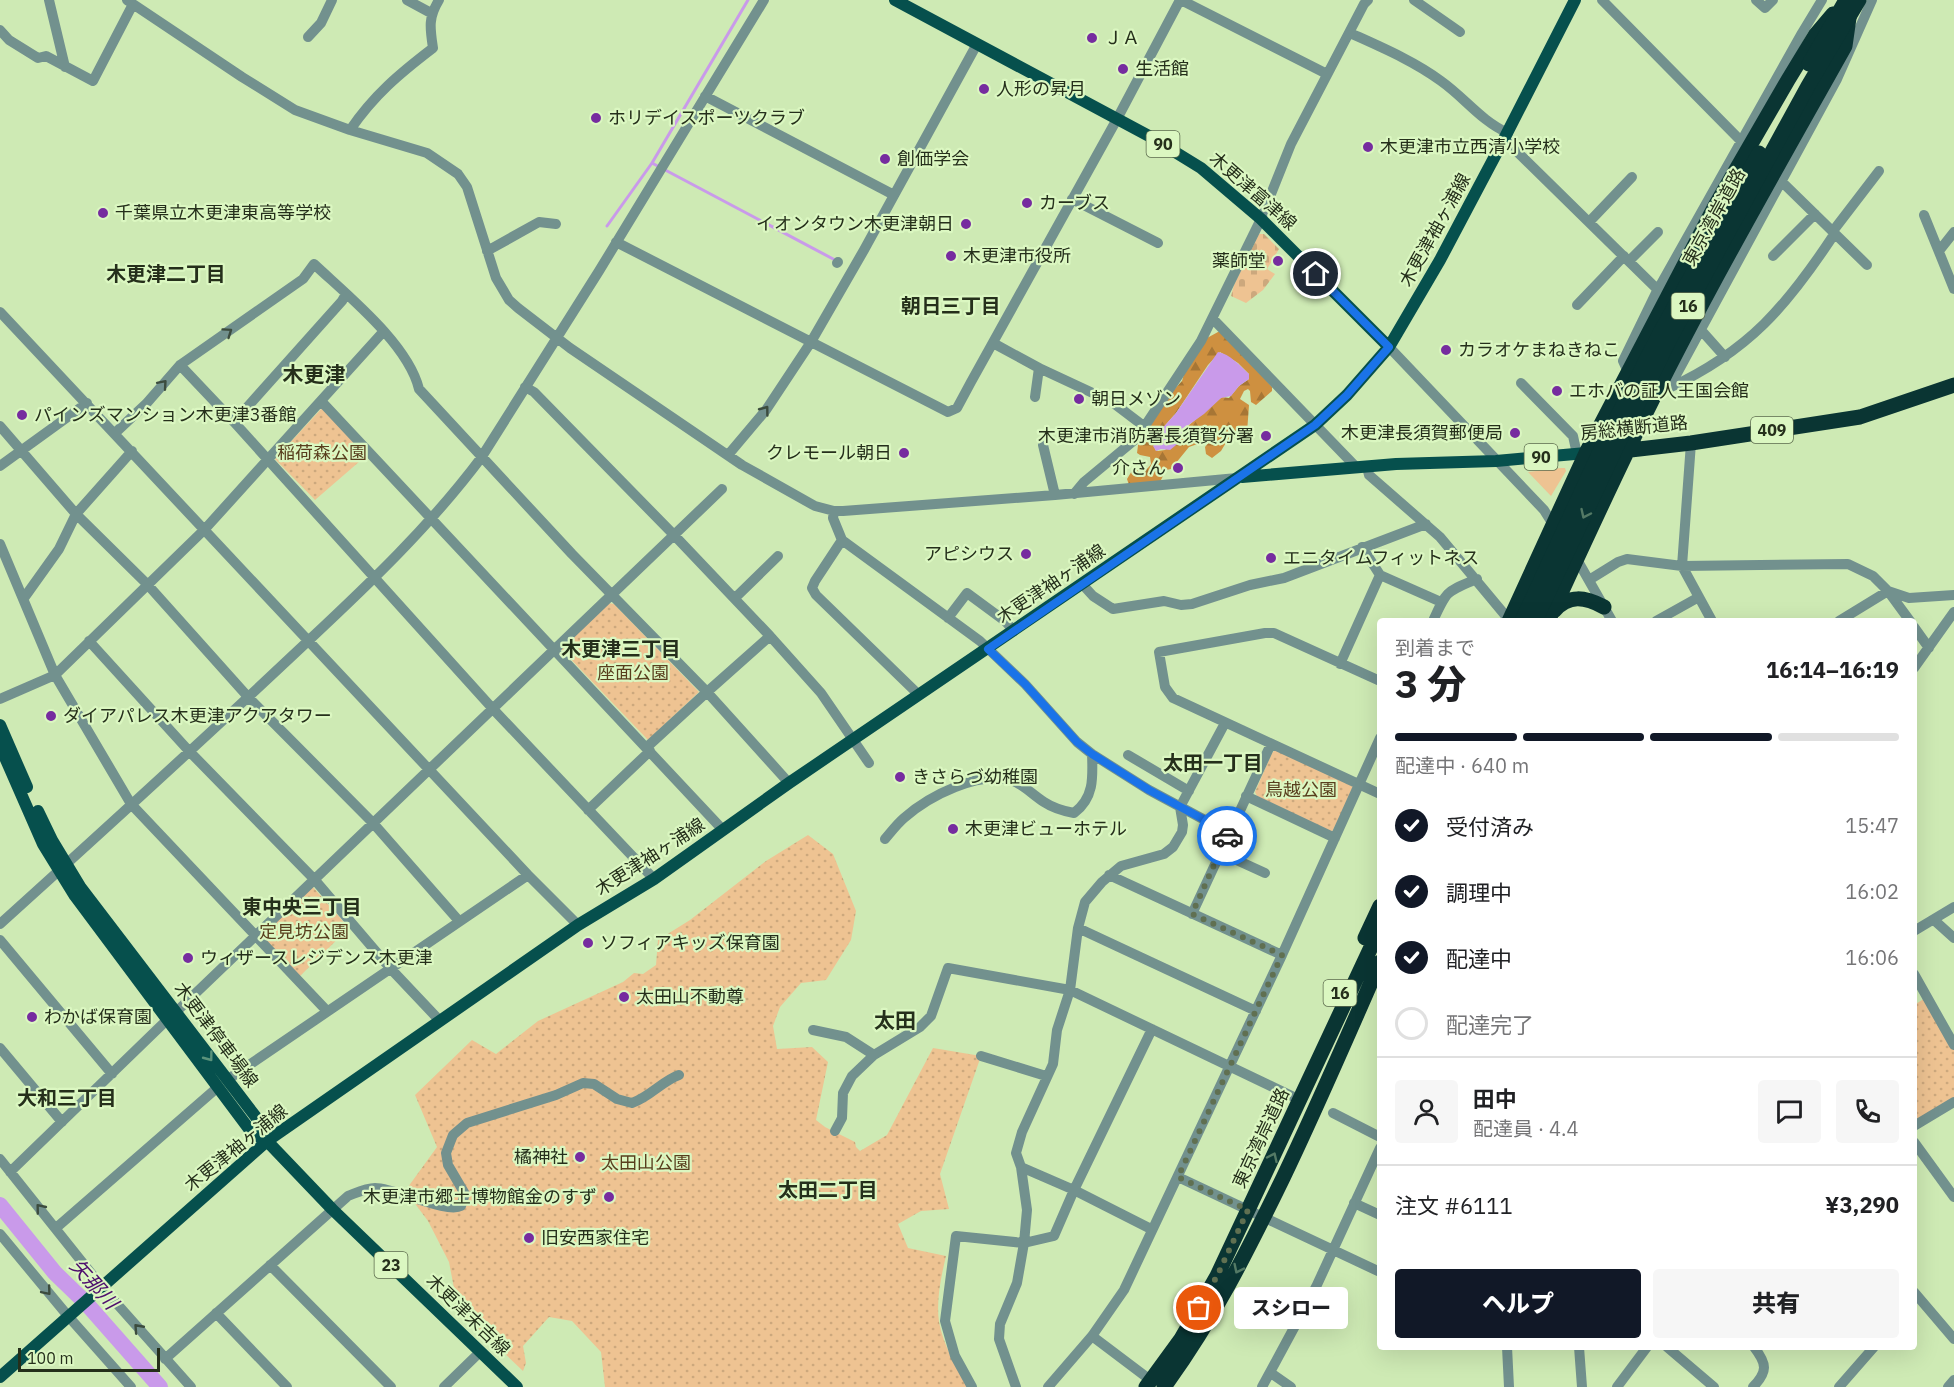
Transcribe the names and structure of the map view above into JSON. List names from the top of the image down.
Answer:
{
  "streets": {
    "highway": [
      "東京湾岸道路",
      "16",
      "房総横断道路",
      "409"
    ],
    "main road": [
      "90",
      "木更津富津線",
      "木更津袖ヶ浦線",
      "木更津停車場線",
      "23",
      "木更津末吉線"
    ]
  },
  "crossings": [
    ["木更津富津線", "木更津袖ヶ浦線"],
    ["東京湾岸道路", "16"],
    ["木更津袖ヶ浦線", "房総横断道路"],
    ["木更津袖ヶ浦線", "木更津停車場線"],
    ["木更津袖ヶ浦線", "木更津末吉線"],
    ["16", "房総横断道路"],
    ["木更津停車場線", "木更津末吉線"]
  ],
  "districts": [
    "木更津二丁目",
    "朝日三丁目",
    "木更津",
    "木更津三丁目",
    "太田一丁目",
    "東中央三丁目",
    "太田",
    "大和三丁目",
    "太田二丁目"
  ],
  "water": ["矢那川"],
  "parks": [
    "稲荷森公園",
    "座面公園",
    "鳥越公園",
    "定見坊公園",
    "太田山公園"
  ],
  "places": [
    "ＪＡ",
    "生活館",
    "人形の昇月",
    "ホリデイスポーツクラブ",
    "木更津市立西清小学校",
    "創価学会",
    "カーブス",
    "千葉県立木更津東高等学校",
    "イオンタウン木更津朝日",
    "木更津市役所",
    "薬師堂",
    "カラオケまねきねこ",
    "エホバの証人王国会館",
    "朝日メゾン",
    "パインズマンション木更津3番館",
    "木更津長須賀郵便局",
    "木更津市消防署長須賀分署",
    "クレモール朝日",
    "介さん",
    "アピシウス",
    "エニタイムフィットネス",
    "ダイアパレス木更津アクアタワー",
    "きさらづ幼稚園",
    "木更津ビューホテル",
    "ソフィアキッズ保育園",
    "ウィザースレジデンス木更津",
    "太田山不動尊",
    "わかば保育園",
    "橘神社",
    "木更津市郷土博物館金のすず",
    "旧安西家住宅",
    "スシロー"
  ],
  "scale_bar": "100 m",
  "page": {
    "heading": ["3 分", "到着まで", "16:14–16:19"],
    "panel": [
      "田中",
      "配達員 · 4.4",
      "注文 #6111",
      "¥3,290"
    ],
    "bar": "配達中 · 640 m",
    "list": [
      ["受付済み", "15:47"],
      ["調理中", "16:02"],
      ["配達中", "16:06"],
      "配達完了"
    ],
    "buttons": ["ヘルプ", "共有"],
    "bubble": "スシロー",
    "scale": "100 m"
  }
}
